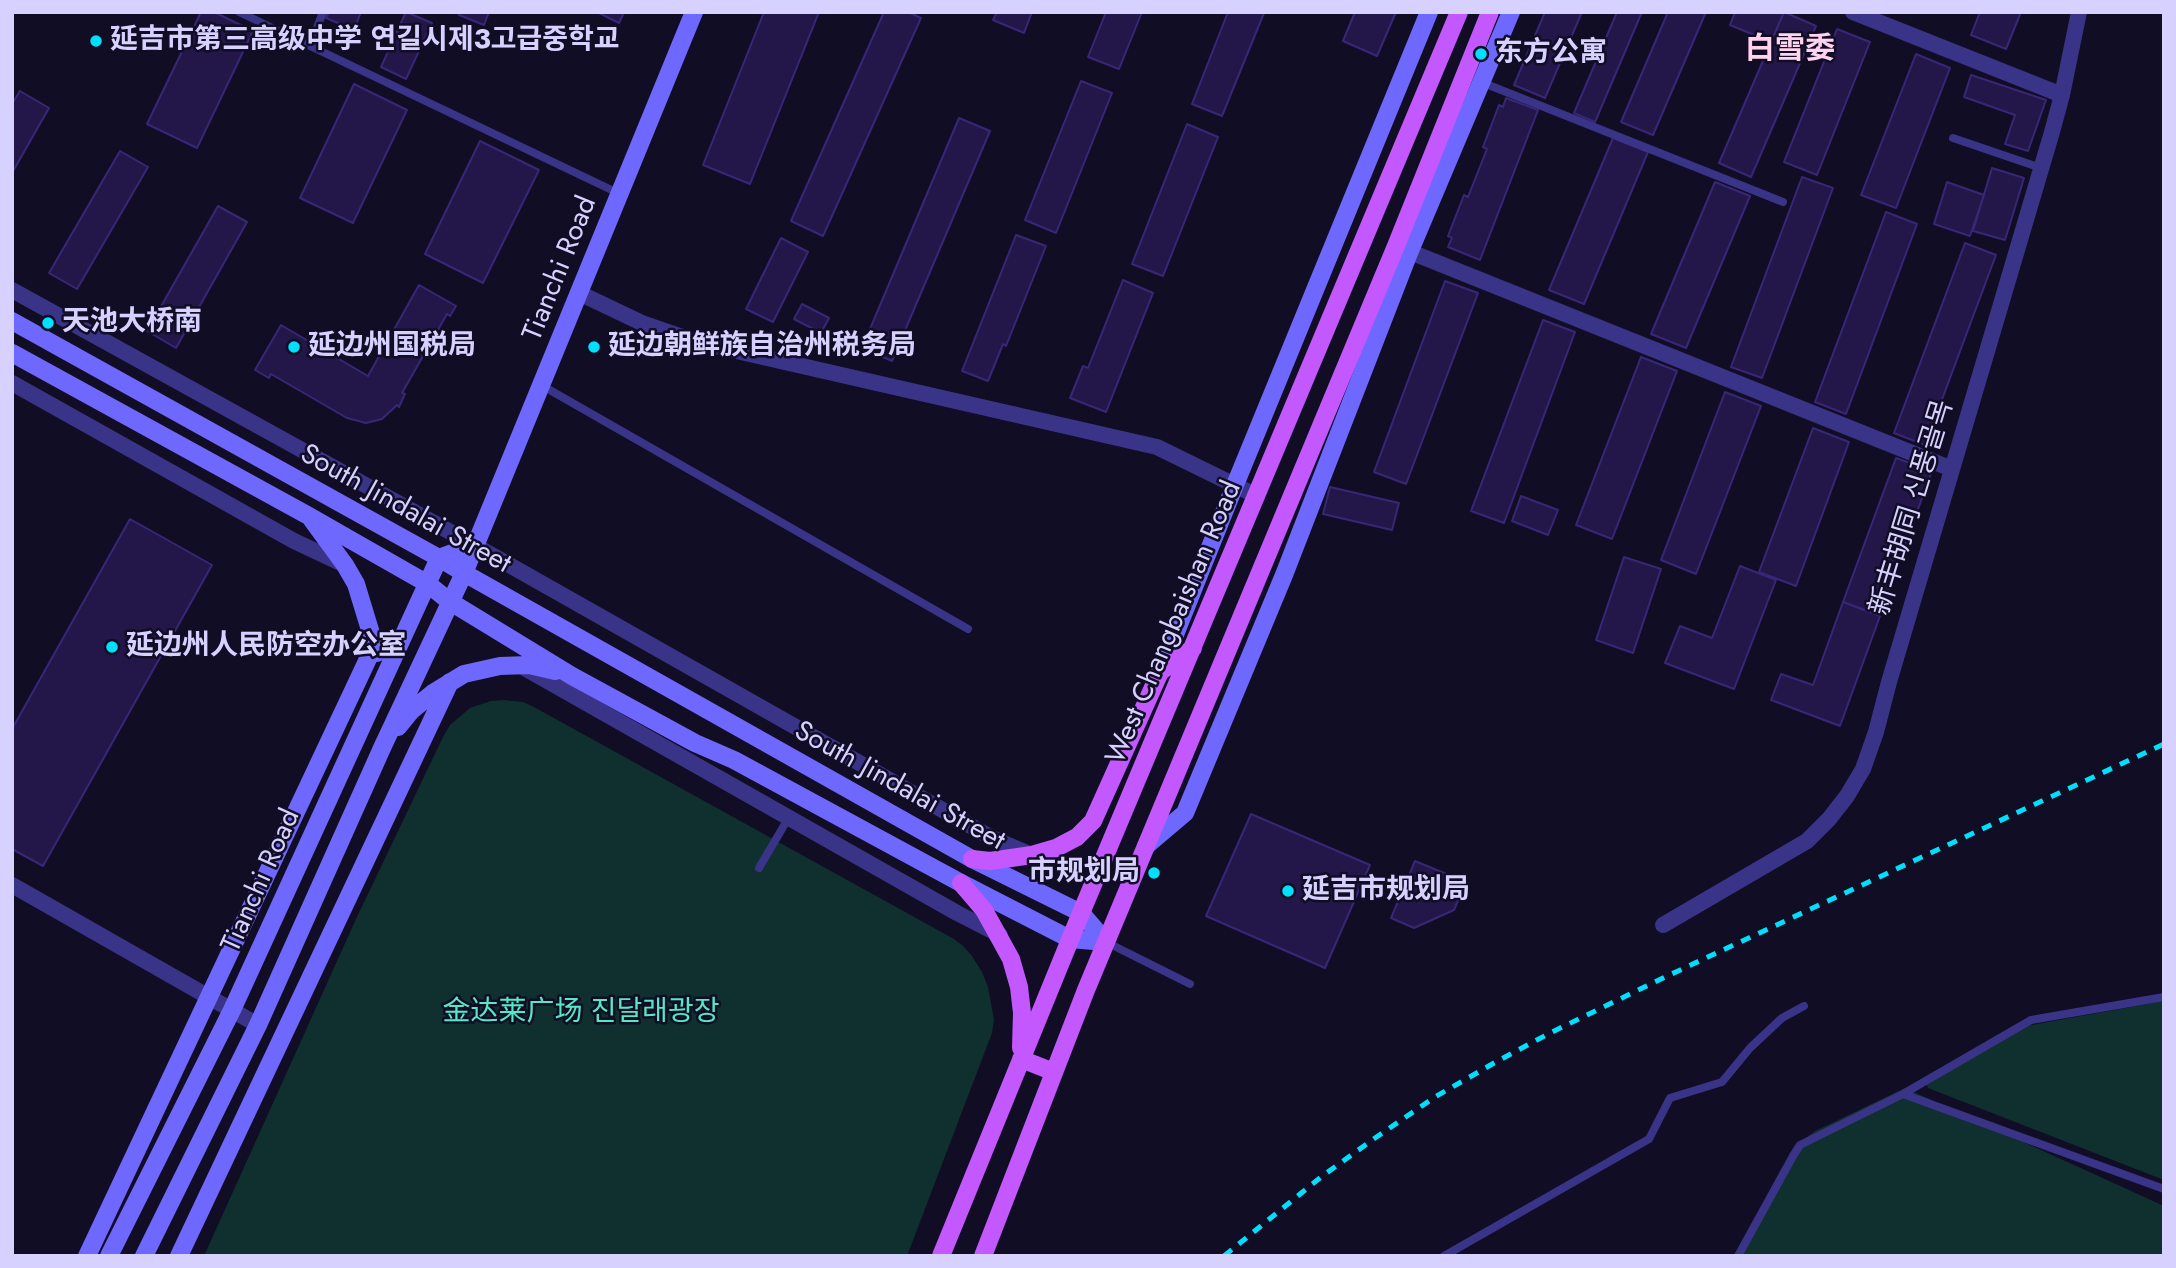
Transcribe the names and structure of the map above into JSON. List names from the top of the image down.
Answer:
{
  "streets": {
    "main road": ["Tianchi Road", "South Jindalai Street", "West Changbaishan Road"],
    "street": ["新丰胡同 신풍골목"]
  },
  "crossings": [
    ["Tianchi Road", "South Jindalai Street"],
    ["South Jindalai Street", "West Changbaishan Road"]
  ],
  "districts": ["白雪委"],
  "parks": ["金达莱广场 진달래광장"],
  "places": [
    "延吉市第三高级中学 연길시제3고급중학교",
    "东方公寓",
    "天池大桥南",
    "延边州国税局",
    "延边朝鲜族自治州税务局",
    "延边州人民防空办公室",
    "市规划局",
    "延吉市规划局"
  ]
}
